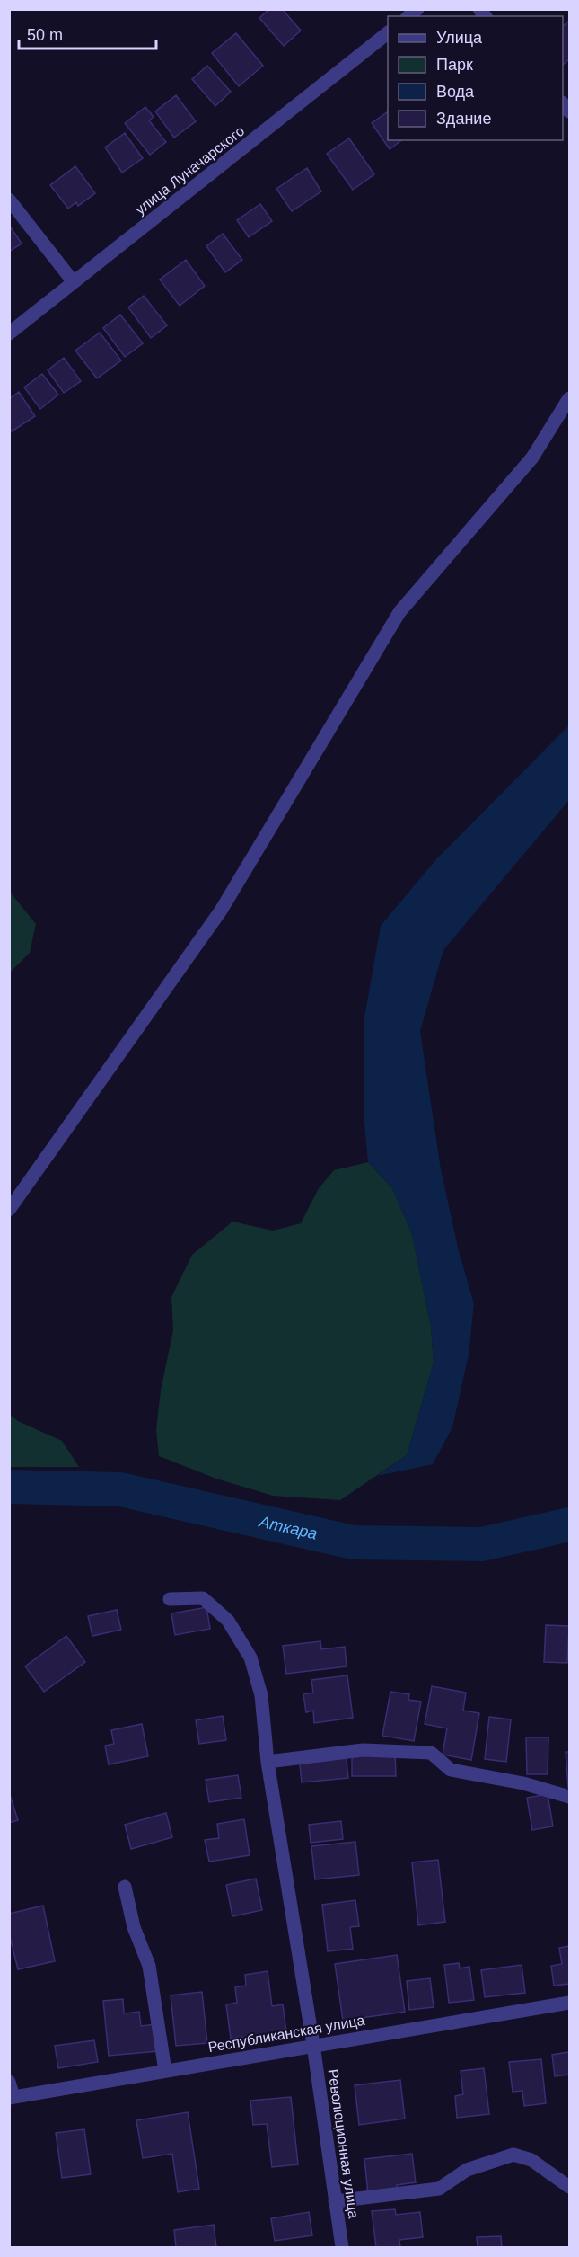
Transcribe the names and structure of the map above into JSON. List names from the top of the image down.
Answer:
{
  "streets": {
    "street": ["улица Луначарского", "Республиканская улица", "Революционная улица"]
  },
  "crossings": [
    ["Республиканская улица", "Революционная улица"]
  ],
  "water": ["Аткара"],
  "legend": [
    "Улица",
    "Парк",
    "Вода",
    "Здание"
  ],
  "scale_bar": "50 m"
}
